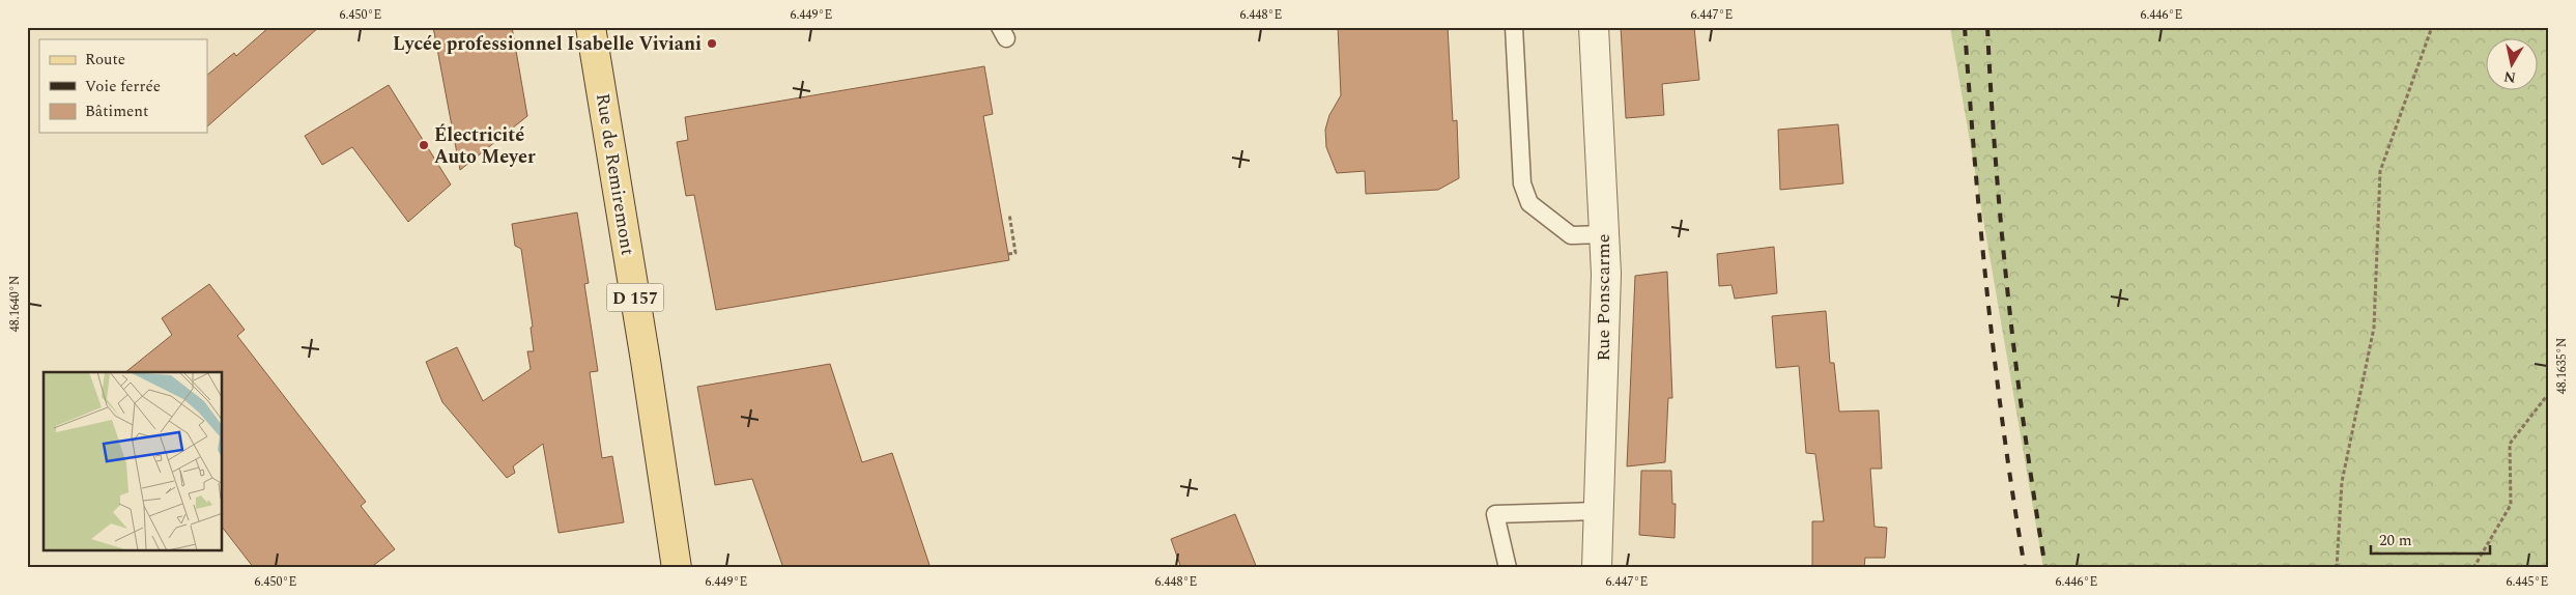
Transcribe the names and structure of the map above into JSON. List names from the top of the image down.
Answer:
{
  "streets": {
    "main road": ["Rue de Remiremont", "D 157"],
    "street": ["Rue Ponscarme"]
  },
  "places": ["Lycée professionnel Isabelle Viviani", "Électricité Auto Meyer"],
  "legend": ["Route", "Voie ferrée", "Bâtiment"],
  "scale_bar": "20 m",
  "north": "bottom",
  "coordinates": [
    "6.450°E",
    "6.449°E",
    "6.448°E",
    "6.447°E",
    "6.446°E",
    "48.1640°N",
    "48.1635°N",
    "6.445°E"
  ]
}
